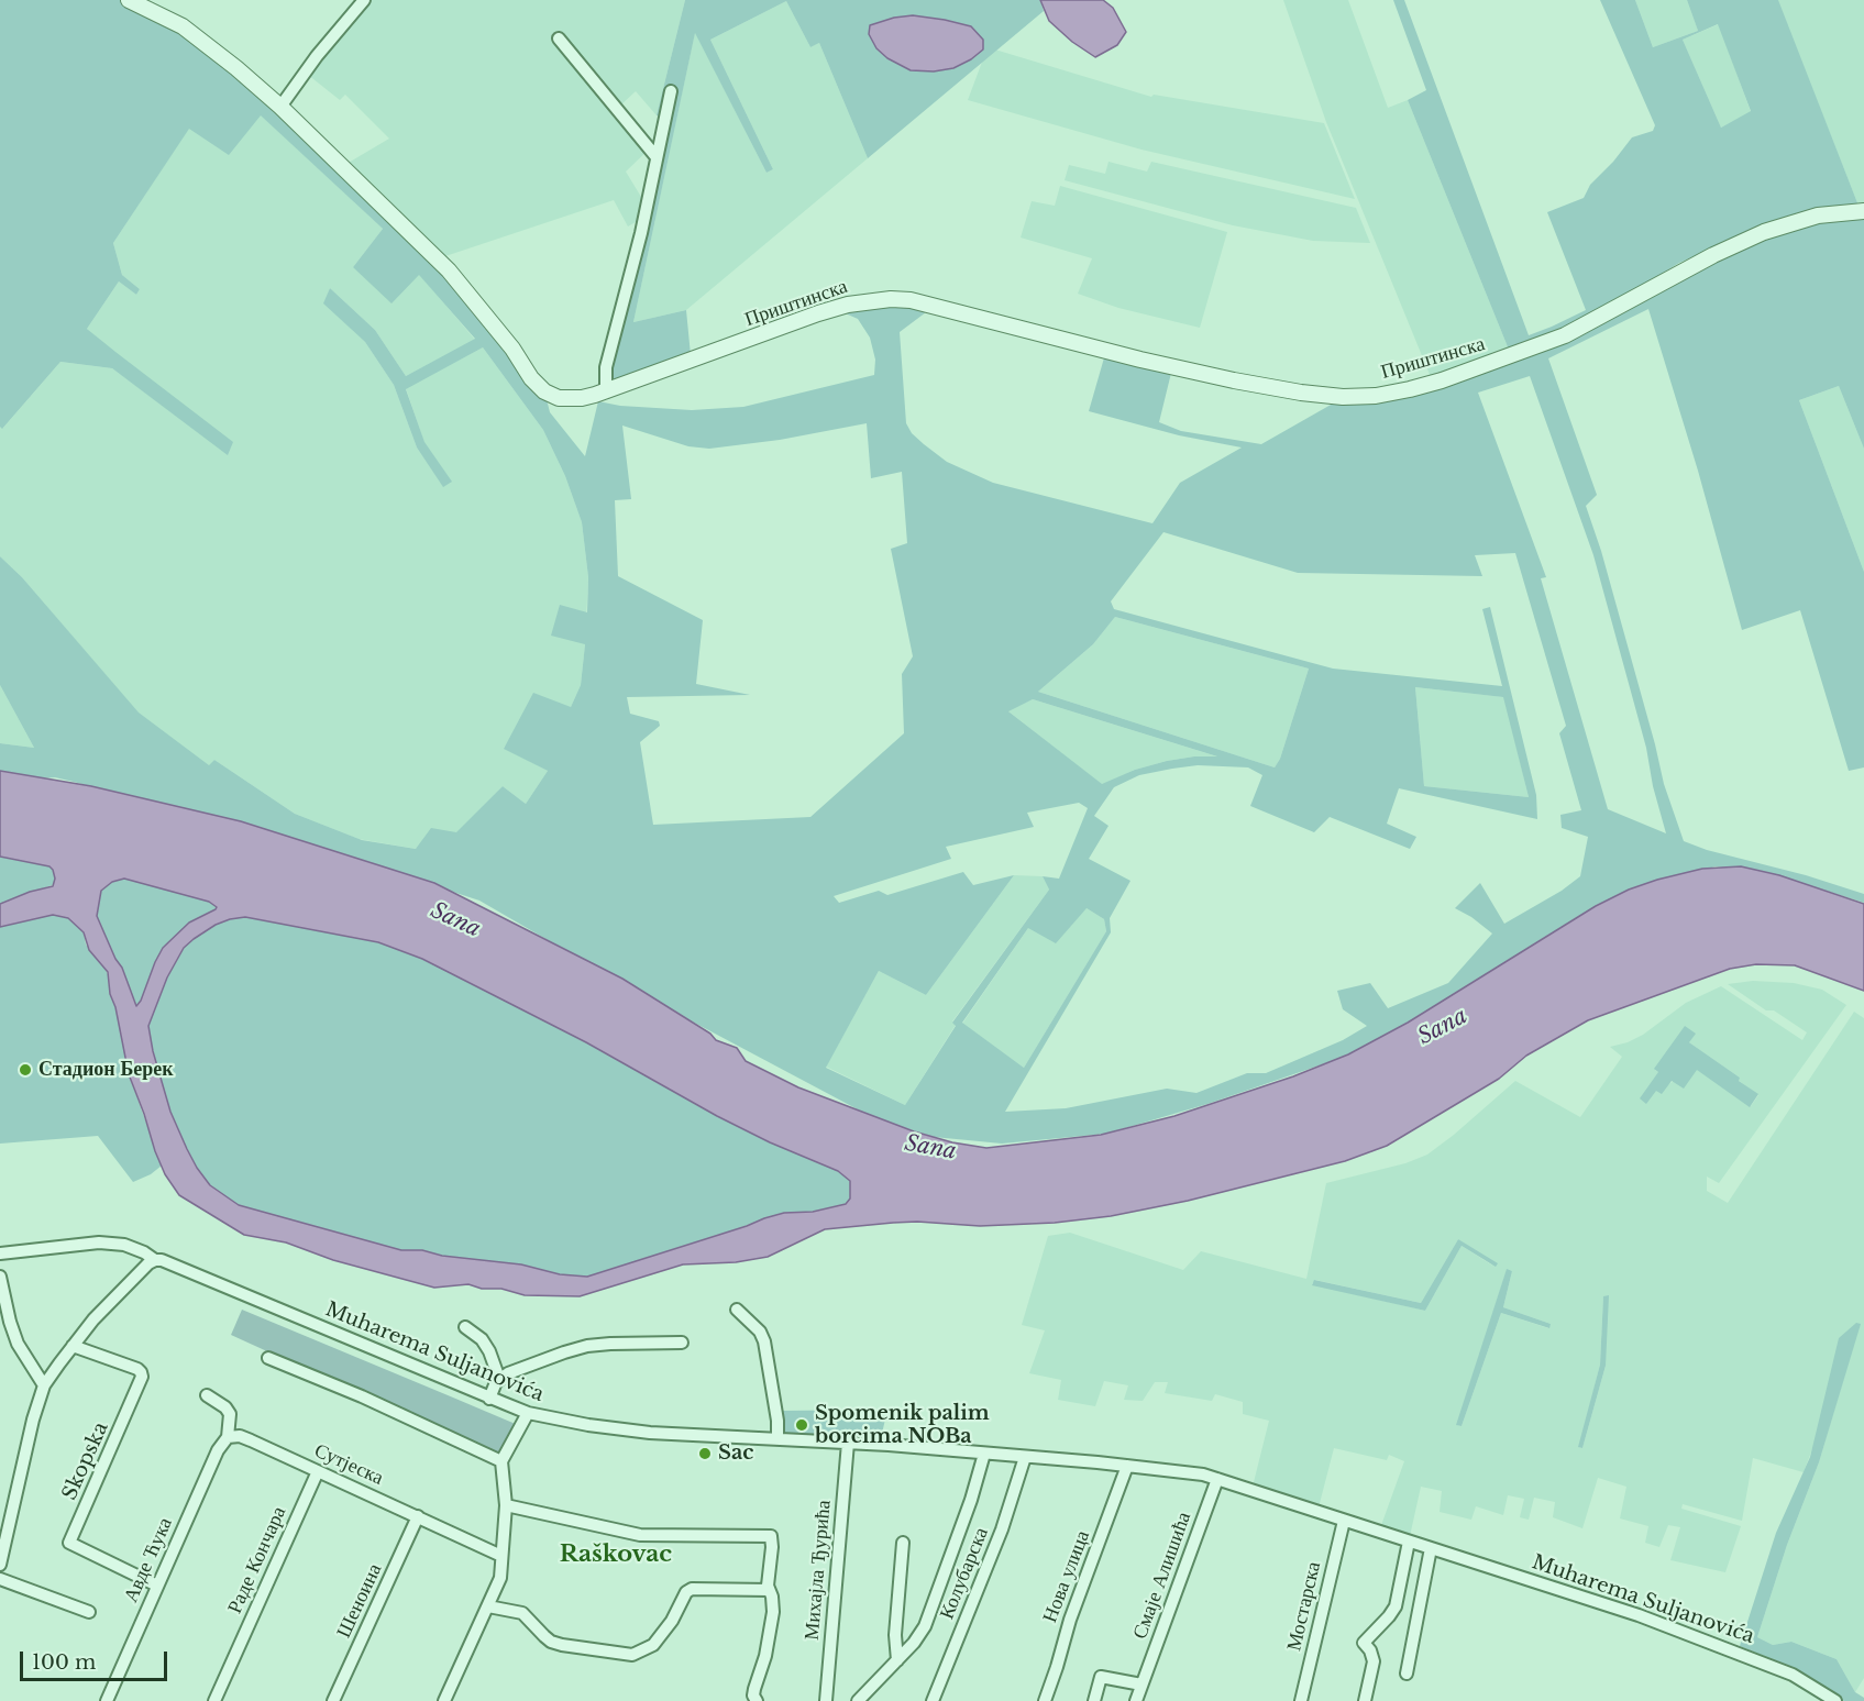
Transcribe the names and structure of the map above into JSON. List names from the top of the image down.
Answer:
{
  "streets": {
    "street": [
      "Приштинска",
      "Muharema Suljanovića",
      "Skopska",
      "Сутјеска",
      "Авде Ћука",
      "Раде Кончара",
      "Михајла Ђурића",
      "Колубарска",
      "Смаје Алишића",
      "Нова улица",
      "Шеноина",
      "Мостарска"
    ]
  },
  "crossings": [
    ["Muharema Suljanovića", "Михајла Ђурића"],
    ["Muharema Suljanovića", "Колубарска"],
    ["Muharema Suljanovića", "Смаје Алишића"],
    ["Muharema Suljanovića", "Нова улица"],
    ["Muharema Suljanovića", "Мостарска"],
    ["Skopska", "Авде Ћука"],
    ["Сутјеска", "Авде Ћука"],
    ["Сутјеска", "Раде Кончара"],
    ["Сутјеска", "Шеноина"]
  ],
  "districts": ["Raškovac"],
  "water": ["Sana"],
  "places": ["Стадион Берек", "Spomenik palim borcima NOBa", "Sac"],
  "scale_bar": "100 m"
}
